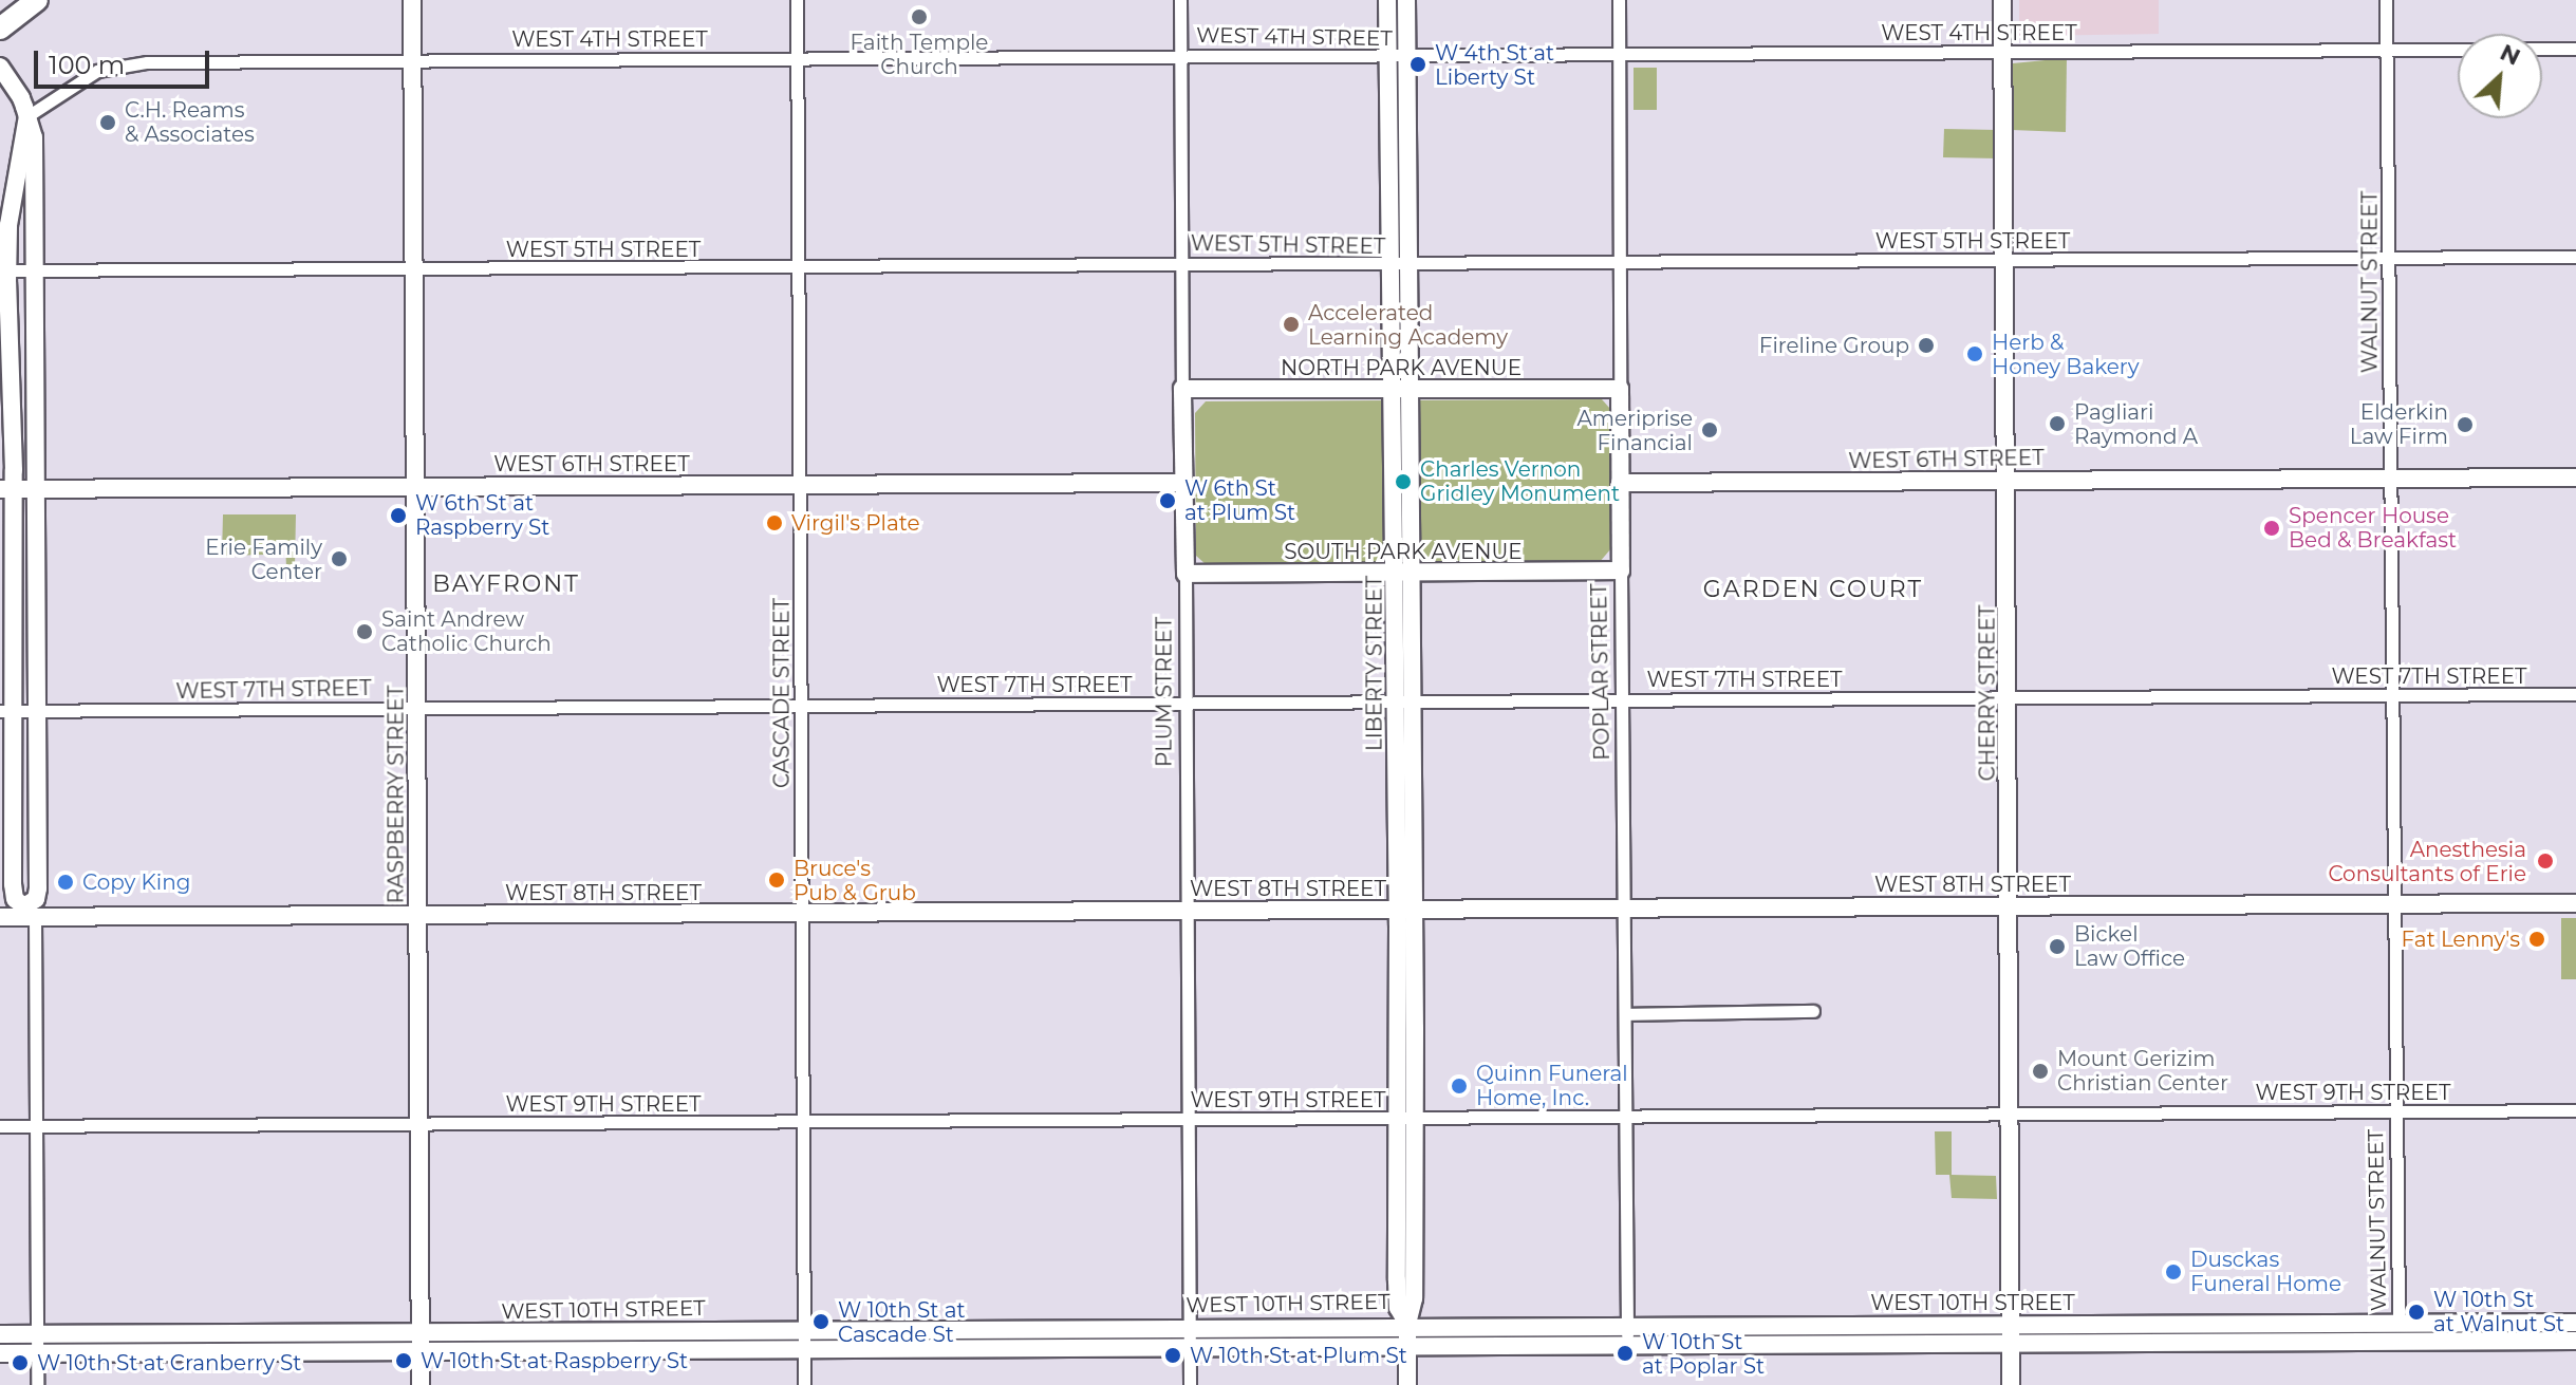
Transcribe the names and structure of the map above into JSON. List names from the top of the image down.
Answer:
{
  "streets": {
    "street": [
      "WEST 4TH STREET",
      "WEST 5TH STREET",
      "WALNUT STREET",
      "NORTH PARK AVENUE",
      "WEST 6TH STREET",
      "SOUTH PARK AVENUE",
      "LIBERTY STREET",
      "POPLAR STREET",
      "WEST 7TH STREET",
      "PLUM STREET",
      "CASCADE STREET",
      "CHERRY STREET",
      "RASPBERRY STREET",
      "WEST 8TH STREET",
      "WEST 9TH STREET",
      "WEST 10TH STREET"
    ]
  },
  "crossings": [
    ["WEST 4TH STREET", "WALNUT STREET"],
    ["WEST 4TH STREET", "LIBERTY STREET"],
    ["WEST 4TH STREET", "POPLAR STREET"],
    ["WEST 4TH STREET", "PLUM STREET"],
    ["WEST 4TH STREET", "CASCADE STREET"],
    ["WEST 4TH STREET", "CHERRY STREET"],
    ["WEST 4TH STREET", "RASPBERRY STREET"],
    ["WEST 5TH STREET", "WALNUT STREET"],
    ["WEST 5TH STREET", "LIBERTY STREET"],
    ["WEST 5TH STREET", "POPLAR STREET"],
    ["WEST 5TH STREET", "PLUM STREET"],
    ["WEST 5TH STREET", "CASCADE STREET"],
    ["WEST 5TH STREET", "CHERRY STREET"],
    ["WEST 5TH STREET", "RASPBERRY STREET"],
    ["WALNUT STREET", "WEST 6TH STREET"],
    ["WALNUT STREET", "WEST 7TH STREET"],
    ["WALNUT STREET", "WEST 8TH STREET"],
    ["WALNUT STREET", "WEST 9TH STREET"],
    ["WALNUT STREET", "WEST 10TH STREET"],
    ["NORTH PARK AVENUE", "LIBERTY STREET"],
    ["NORTH PARK AVENUE", "POPLAR STREET"],
    ["NORTH PARK AVENUE", "PLUM STREET"],
    ["WEST 6TH STREET", "POPLAR STREET"],
    ["WEST 6TH STREET", "PLUM STREET"],
    ["WEST 6TH STREET", "CASCADE STREET"],
    ["WEST 6TH STREET", "CHERRY STREET"],
    ["WEST 6TH STREET", "RASPBERRY STREET"],
    ["SOUTH PARK AVENUE", "LIBERTY STREET"],
    ["SOUTH PARK AVENUE", "POPLAR STREET"],
    ["SOUTH PARK AVENUE", "PLUM STREET"],
    ["LIBERTY STREET", "WEST 7TH STREET"],
    ["LIBERTY STREET", "WEST 8TH STREET"],
    ["LIBERTY STREET", "WEST 9TH STREET"],
    ["LIBERTY STREET", "WEST 10TH STREET"],
    ["POPLAR STREET", "WEST 7TH STREET"],
    ["POPLAR STREET", "WEST 8TH STREET"],
    ["POPLAR STREET", "WEST 9TH STREET"],
    ["POPLAR STREET", "WEST 10TH STREET"],
    ["WEST 7TH STREET", "PLUM STREET"],
    ["WEST 7TH STREET", "CASCADE STREET"],
    ["WEST 7TH STREET", "CHERRY STREET"],
    ["WEST 7TH STREET", "RASPBERRY STREET"],
    ["PLUM STREET", "WEST 8TH STREET"],
    ["PLUM STREET", "WEST 9TH STREET"],
    ["PLUM STREET", "WEST 10TH STREET"],
    ["CASCADE STREET", "WEST 8TH STREET"],
    ["CASCADE STREET", "WEST 9TH STREET"],
    ["CASCADE STREET", "WEST 10TH STREET"],
    ["CHERRY STREET", "WEST 8TH STREET"],
    ["CHERRY STREET", "WEST 9TH STREET"],
    ["CHERRY STREET", "WEST 10TH STREET"],
    ["RASPBERRY STREET", "WEST 8TH STREET"],
    ["RASPBERRY STREET", "WEST 9TH STREET"],
    ["RASPBERRY STREET", "WEST 10TH STREET"]
  ],
  "districts": ["BAYFRONT", "GARDEN COURT"],
  "places": [
    "Faith Temple Church",
    "W 4th St at Liberty St",
    "C.H. Reams & Associates",
    "Accelerated Learning Academy",
    "Fireline Group",
    "Herb & Honey Bakery",
    "Pagliari Raymond A",
    "Elderkin Law Firm",
    "Ameriprise Financial",
    "Charles Vernon Gridley Monument",
    "W 6th St at Plum St",
    "W 6th St at Raspberry St",
    "Virgil's Plate",
    "Spencer House Bed & Breakfast",
    "Erie Family Center",
    "Saint Andrew Catholic Church",
    "Anesthesia Consultants of Erie",
    "Bruce's Pub & Grub",
    "Copy King",
    "Fat Lenny's",
    "Bickel Law Office",
    "Mount Gerizim Christian Center",
    "Quinn Funeral Home, Inc.",
    "Dusckas Funeral Home",
    "W 10th St at Walnut St",
    "W 10th St at Cascade St",
    "W 10th St at Poplar St",
    "W 10th St at Plum St",
    "W 10th St at Raspberry St",
    "W 10th St at Cranberry St"
  ],
  "scale_bar": "100 m",
  "north": "top right"
}
